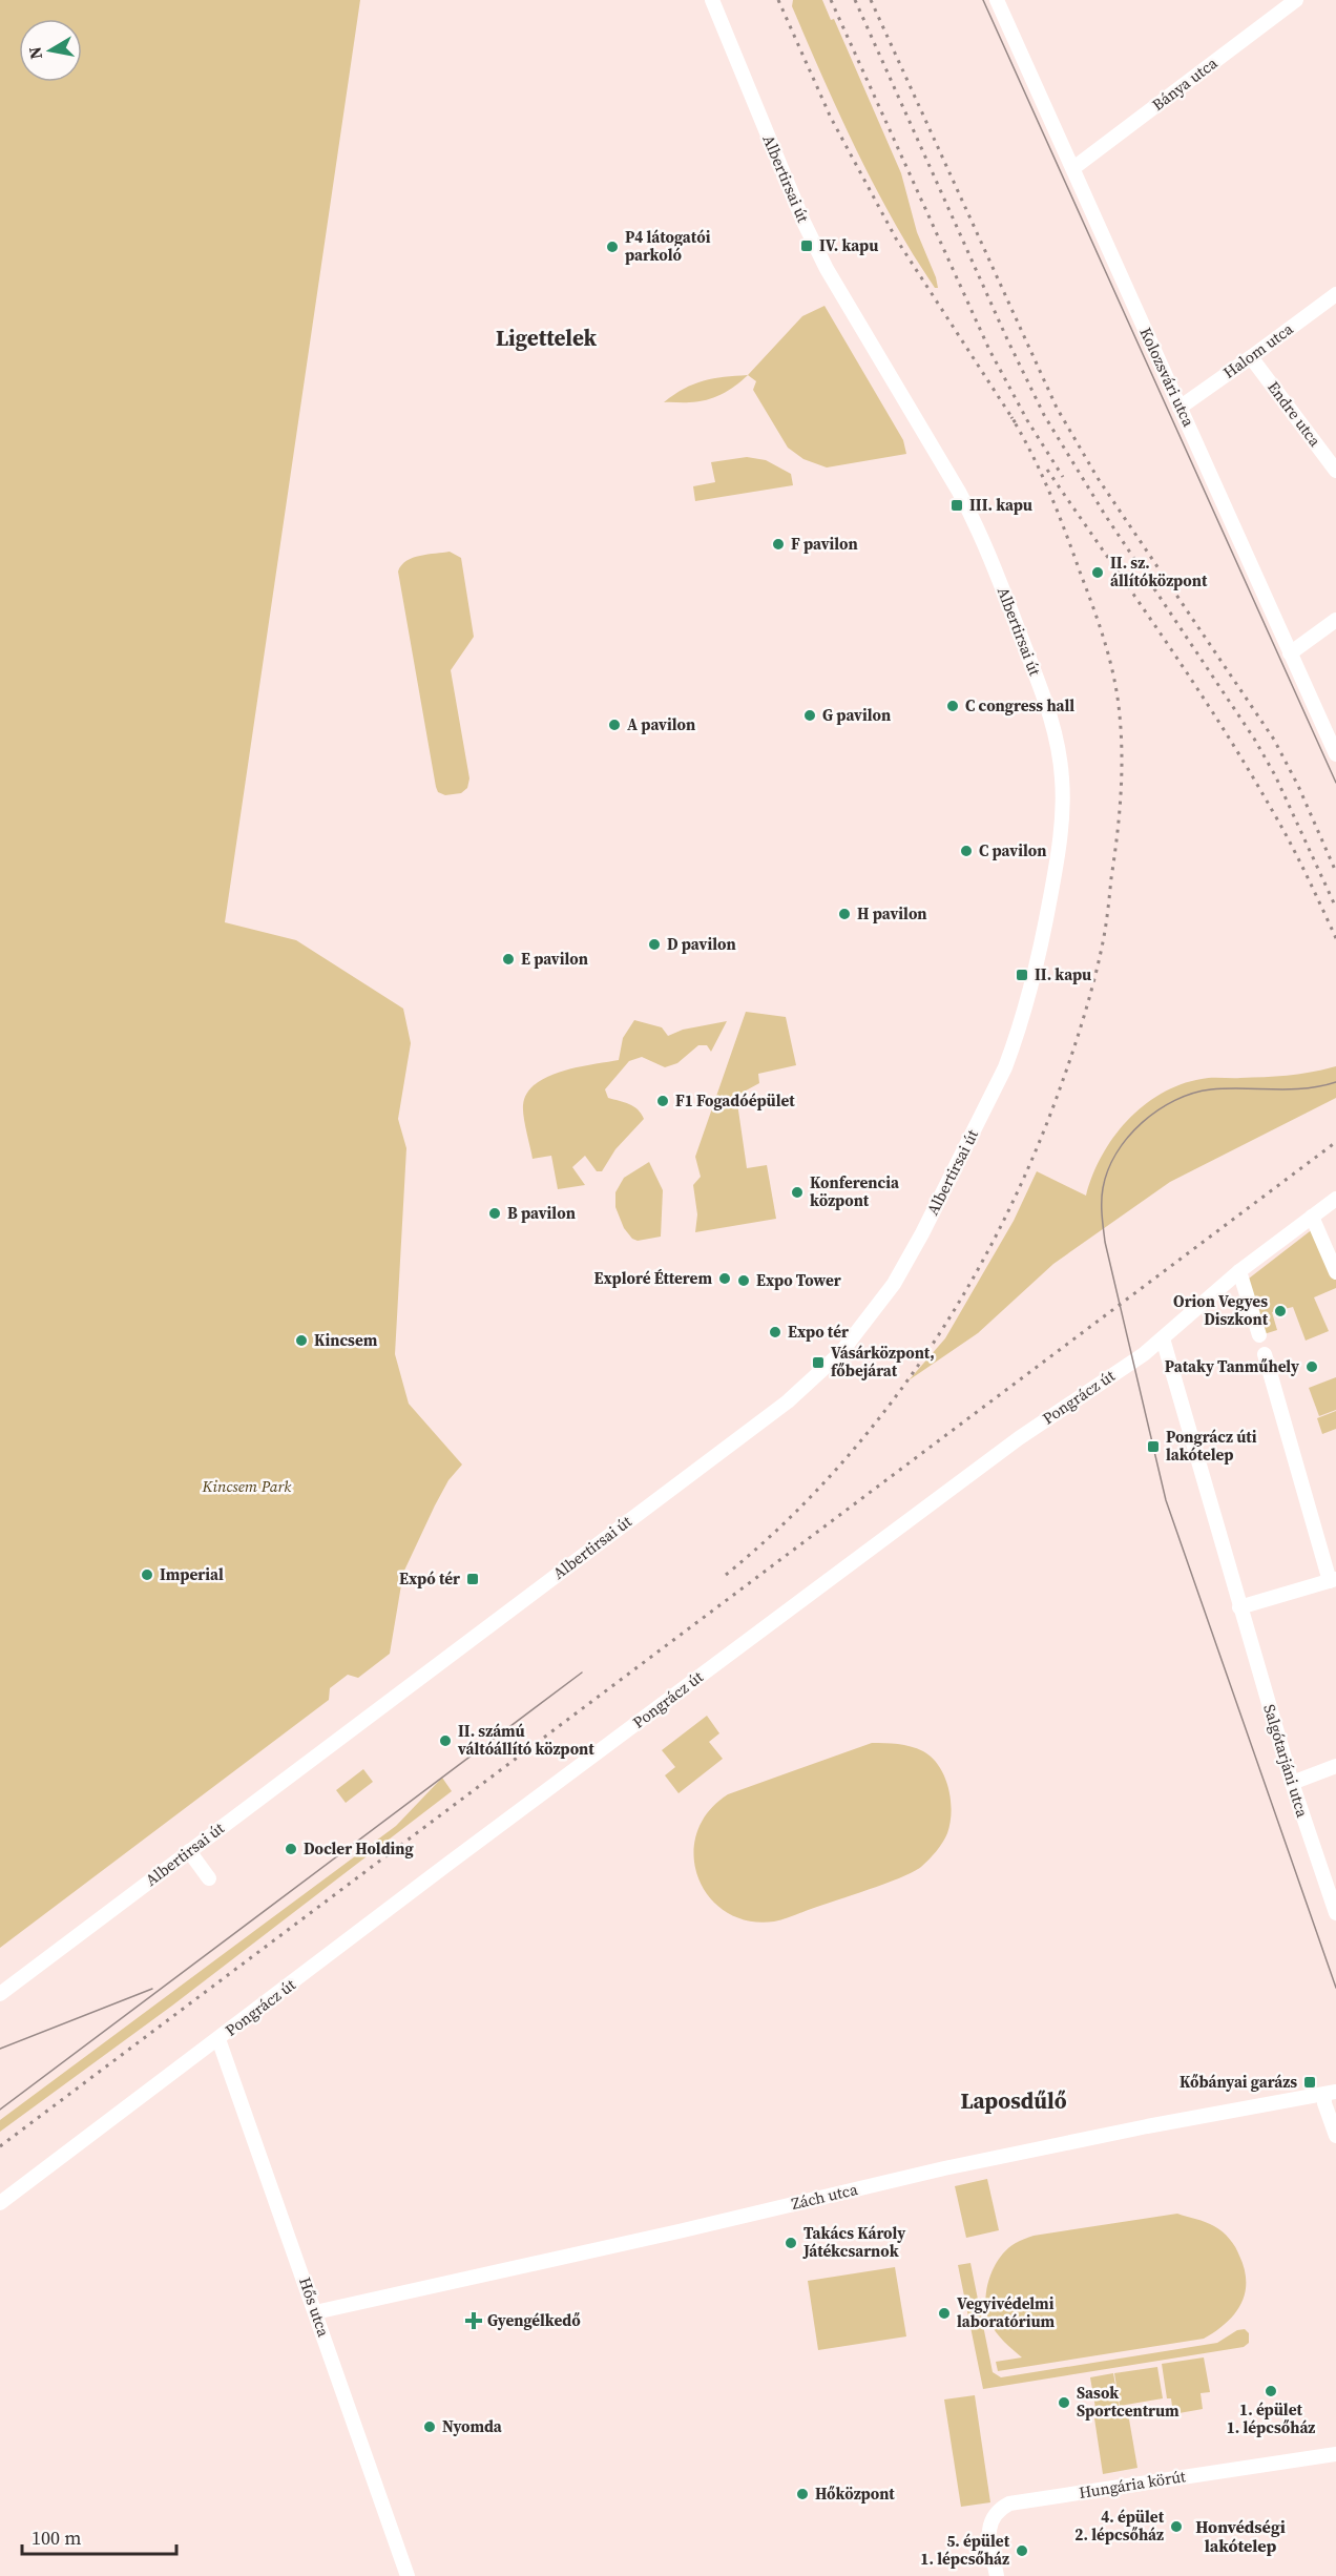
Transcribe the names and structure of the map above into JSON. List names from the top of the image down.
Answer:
{
  "streets": {
    "street": [
      "Bánya utca",
      "Albertirsai út",
      "Halom utca",
      "Kolozsvári utca",
      "Endre utca",
      "Pongrácz út",
      "Salgótarjáni utca",
      "Zách utca",
      "Hős utca",
      "Hungária körút"
    ]
  },
  "crossings": [
    ["Bánya utca", "Kolozsvári utca"],
    ["Halom utca", "Kolozsvári utca"],
    ["Halom utca", "Endre utca"],
    ["Pongrácz út", "Salgótarjáni utca"],
    ["Pongrácz út", "Hős utca"],
    ["Zách utca", "Hős utca"]
  ],
  "districts": ["Ligettelek", "Laposdűlő", "Honvédségi lakótelep"],
  "parks": ["Kincsem Park"],
  "places": {
    "transit": [
      "IV. kapu",
      "III. kapu",
      "II. kapu",
      "Vásárközpont, főbejárat",
      "Pongrácz úti lakótelep",
      "Expó tér",
      "Kőbányai garázs"
    ],
    "other": [
      "P4 látogatói parkoló",
      "F pavilon",
      "II. sz. állítóközpont",
      "C congress hall",
      "G pavilon",
      "A pavilon",
      "C pavilon",
      "H pavilon",
      "D pavilon",
      "E pavilon",
      "F1 Fogadóépület",
      "Konferencia központ",
      "B pavilon",
      "Exploré Étterem",
      "Expo Tower",
      "Orion Vegyes Diszkont",
      "Expo tér",
      "Kincsem",
      "Pataky Tanműhely",
      "Imperial",
      "II. számú váltóállító központ",
      "Docler Holding",
      "Takács Károly Játékcsarnok",
      "Vegyivédelmi laboratórium",
      "1. épület 1. lépcsőház",
      "Sasok Sportcentrum",
      "Nyomda",
      "Hőközpont",
      "4. épület 2. lépcsőház",
      "5. épület 1. lépcsőház"
    ],
    "health": ["Gyengélkedő"]
  },
  "scale_bar": "100 m",
  "north": "left"
}
